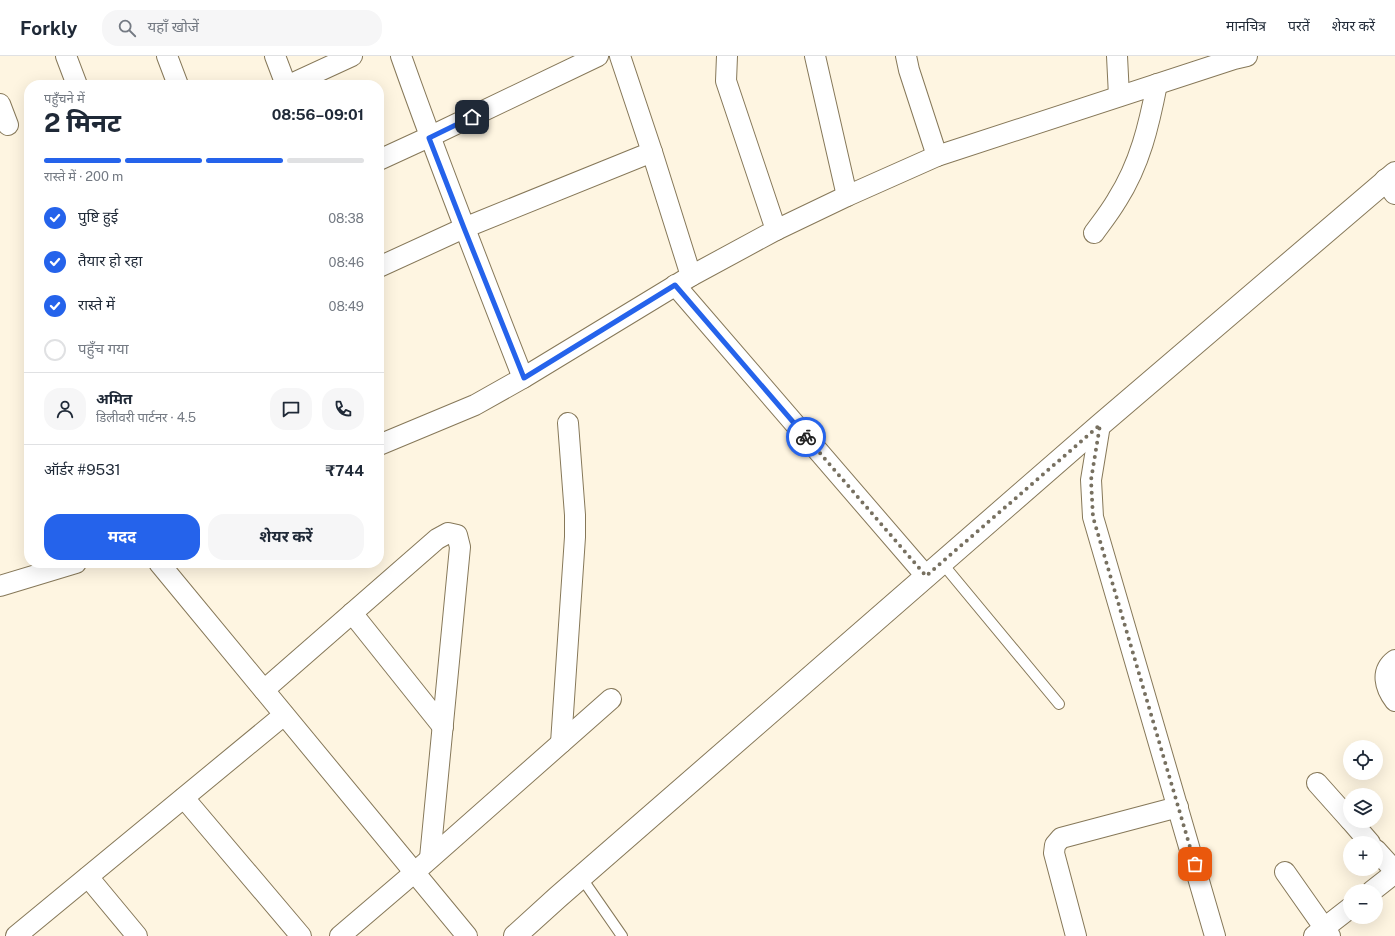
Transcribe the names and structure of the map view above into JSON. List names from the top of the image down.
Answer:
{
  "page": {
    "header": "Forkly",
    "search": "यहाँ खोजें",
    "nav": ["मानचित्र", "परतें", "शेयर करें"],
    "heading": ["2 मिनट", "पहुँचने में", "08:56–09:01"],
    "panel": [
      "अमित",
      "डिलीवरी पार्टनर · 4.5",
      "ऑर्डर #9531",
      "₹744"
    ],
    "bar": "रास्ते में · 200 m",
    "list": [
      ["पुष्टि हुई", "08:38"],
      ["तैयार हो रहा", "08:46"],
      ["रास्ते में", "08:49"],
      "पहुँच गया"
    ],
    "buttons": ["मदद", "शेयर करें"],
    "map_buttons": ["+", "−"]
  }
}
